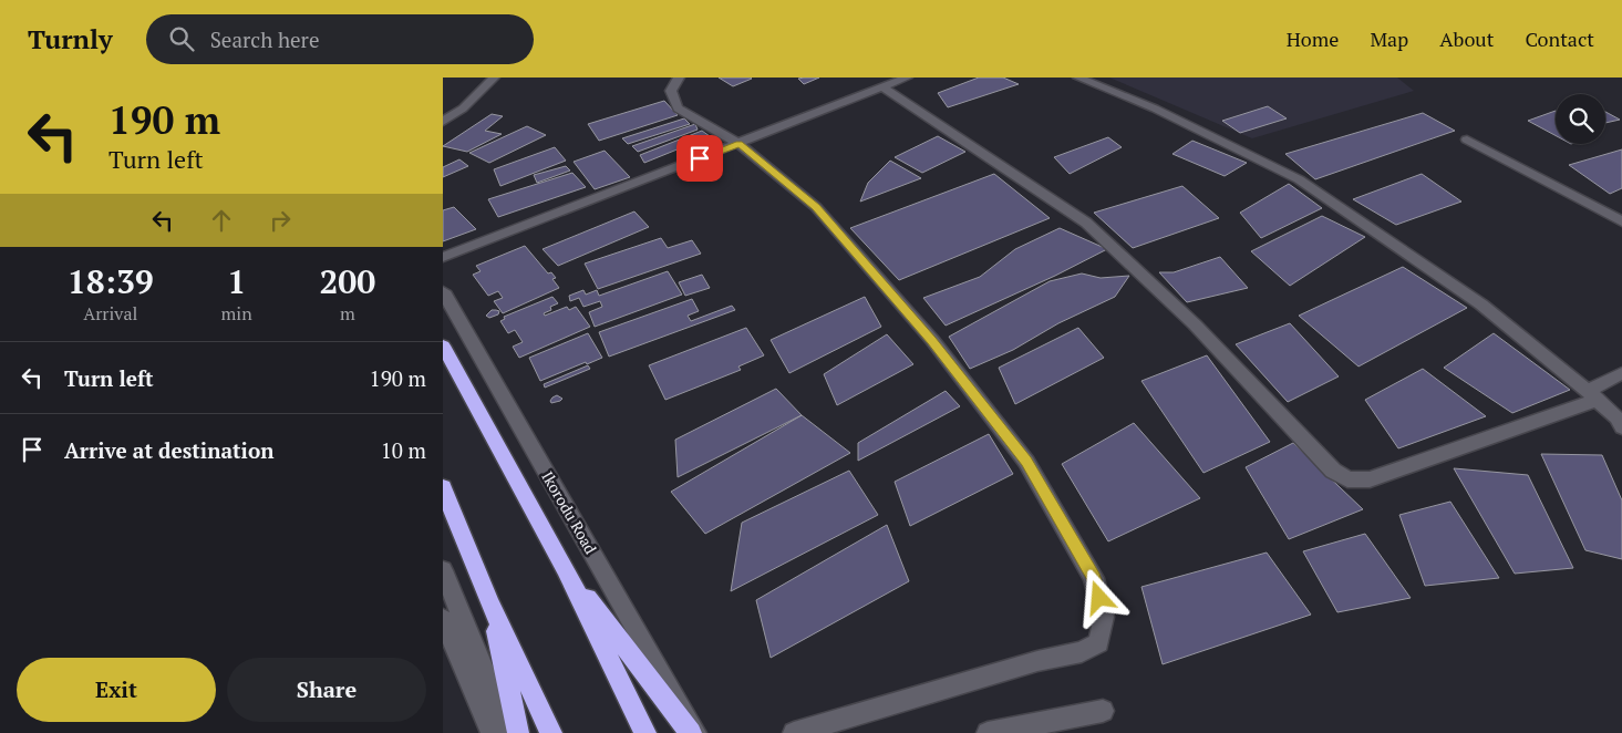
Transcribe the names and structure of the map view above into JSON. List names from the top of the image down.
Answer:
{
  "streets": {
    "highway": ["Ikorodu Road"]
  },
  "page": {
    "header": "Turnly",
    "search": "Search here",
    "nav": [
      "Home",
      "Map",
      "About",
      "Contact"
    ],
    "turn": ["190 m", "Turn left"],
    "eta": [
      "18:39",
      "Arrival",
      "1",
      "min",
      "200",
      "m"
    ],
    "list": [
      {
        "name": "Turn left",
        "value": "190 m"
      },
      {
        "name": "Arrive at destination",
        "value": "10 m"
      }
    ],
    "buttons": ["Exit", "Share"]
  }
}
